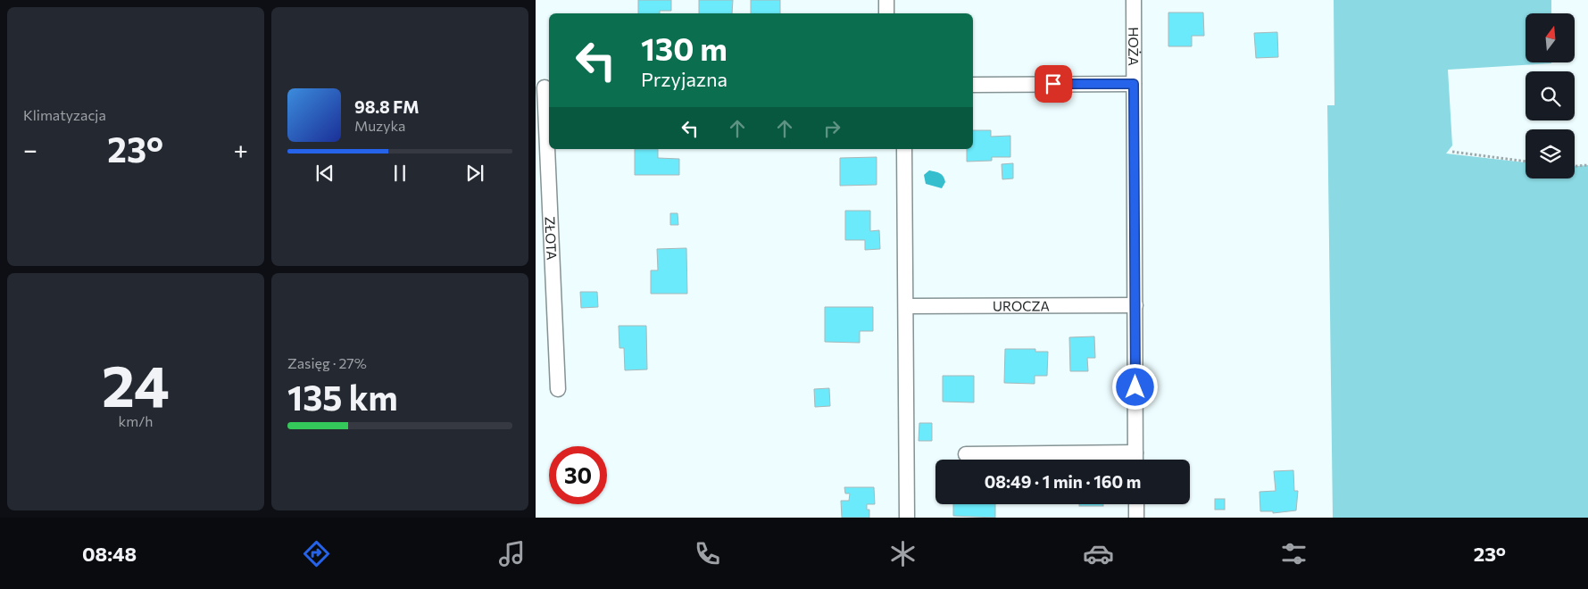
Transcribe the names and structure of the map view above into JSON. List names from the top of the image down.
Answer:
{
  "streets": {
    "street": ["HOŻA", "ZŁOTA", "UROCZA"]
  },
  "crossings": [
    ["HOŻA", "UROCZA"]
  ],
  "north": "top",
  "page": {
    "tile": [
      "Klimatyzacja",
      ["24", "km/h"],
      ["Zasięg · 27%", "135 km"]
    ],
    "turn": ["130 m", "Przyjazna"],
    "song": ["98.8 FM", "Muzyka"],
    "heat": ["−", "23°", "+"],
    "limit": "30",
    "trip": "08:49 · 1 min · 160 m",
    "tabs": ["08:48", "23°"]
  }
}
